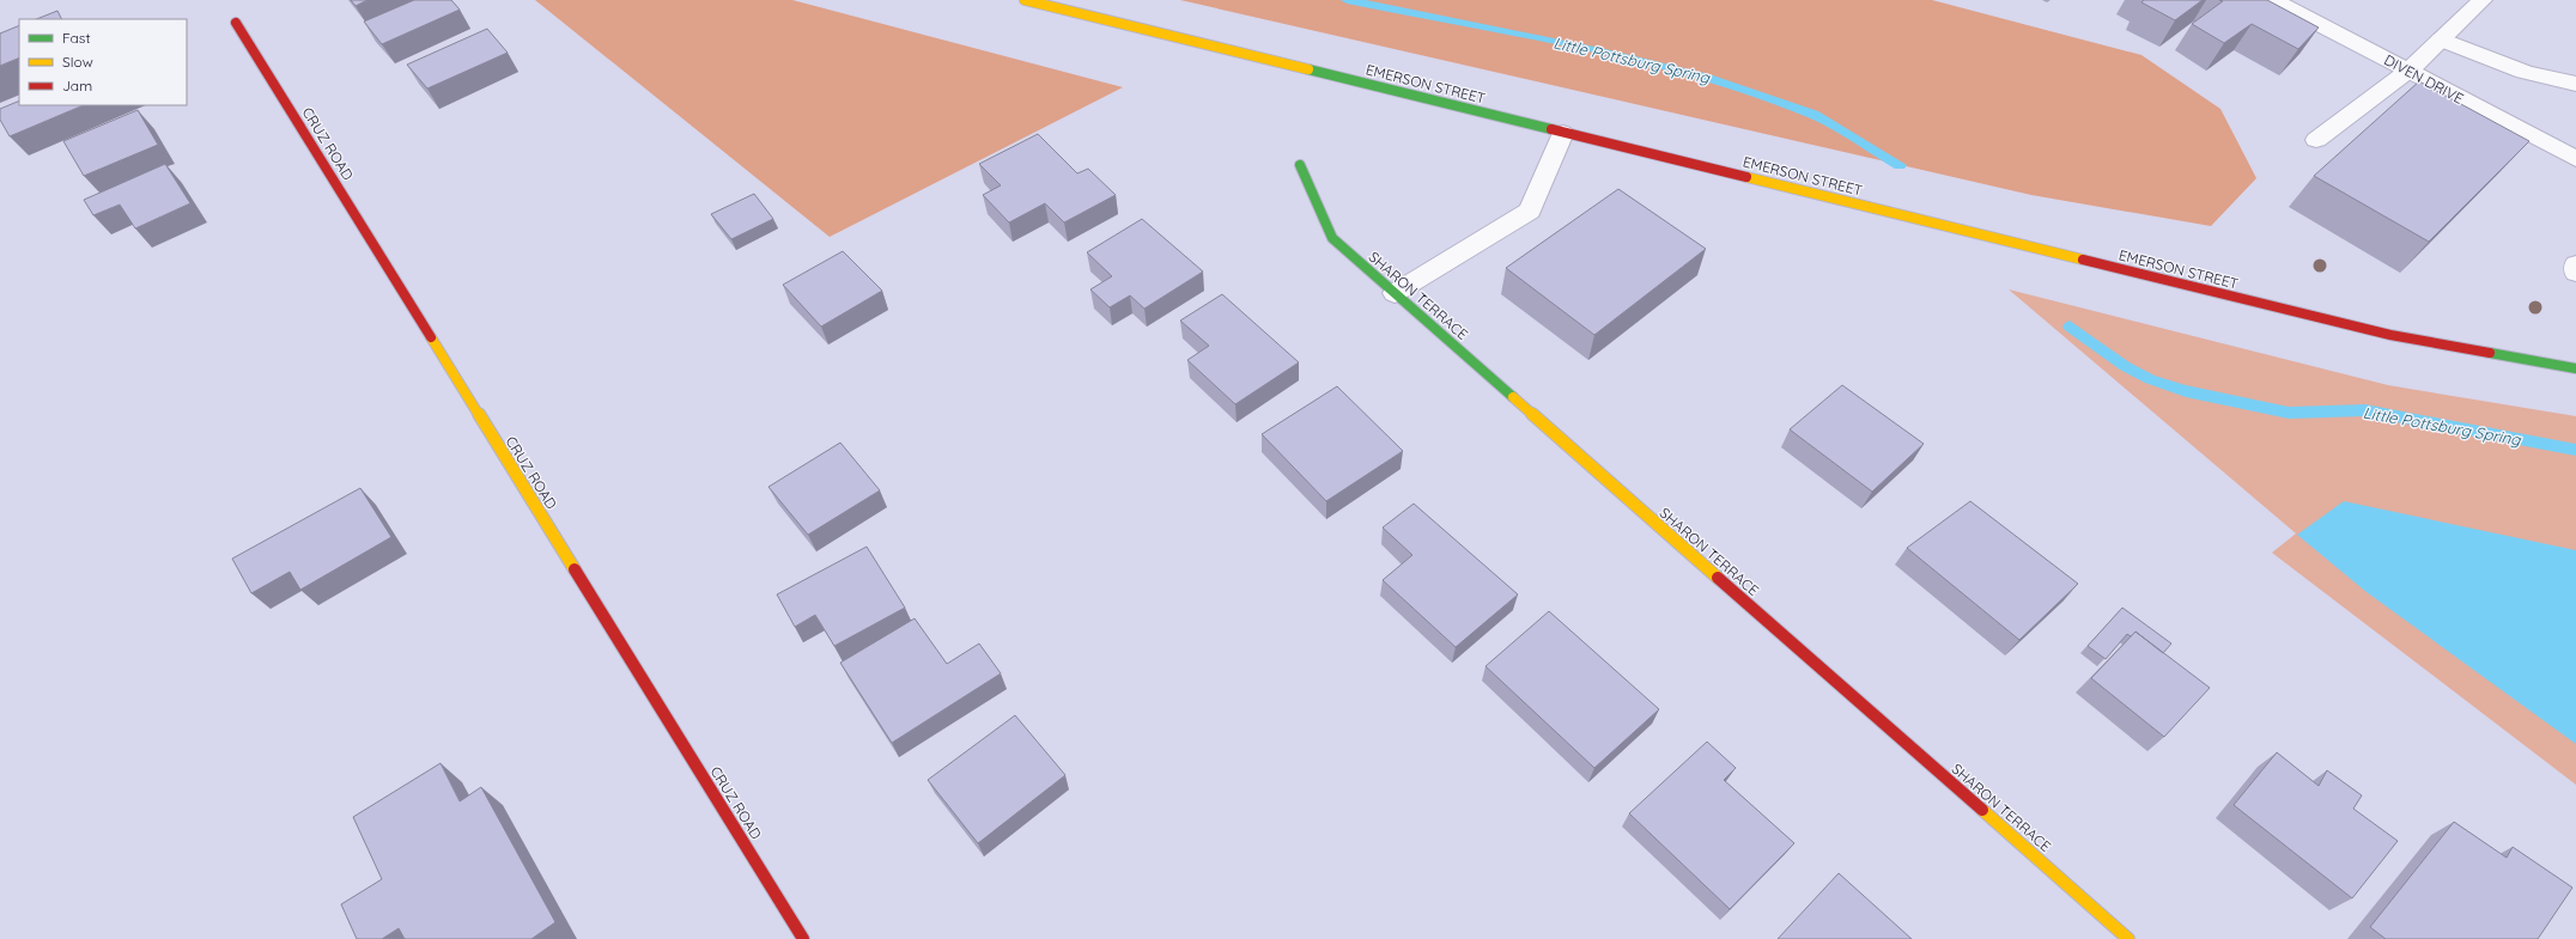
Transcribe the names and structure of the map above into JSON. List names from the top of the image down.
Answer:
{
  "streets": {
    "street": [
      "DIVEN DRIVE",
      "EMERSON STREET",
      "CRUZ ROAD",
      "SHARON TERRACE"
    ]
  },
  "water": ["Little Pottsburg Spring"],
  "legend": ["Fast", "Slow", "Jam"]
}
